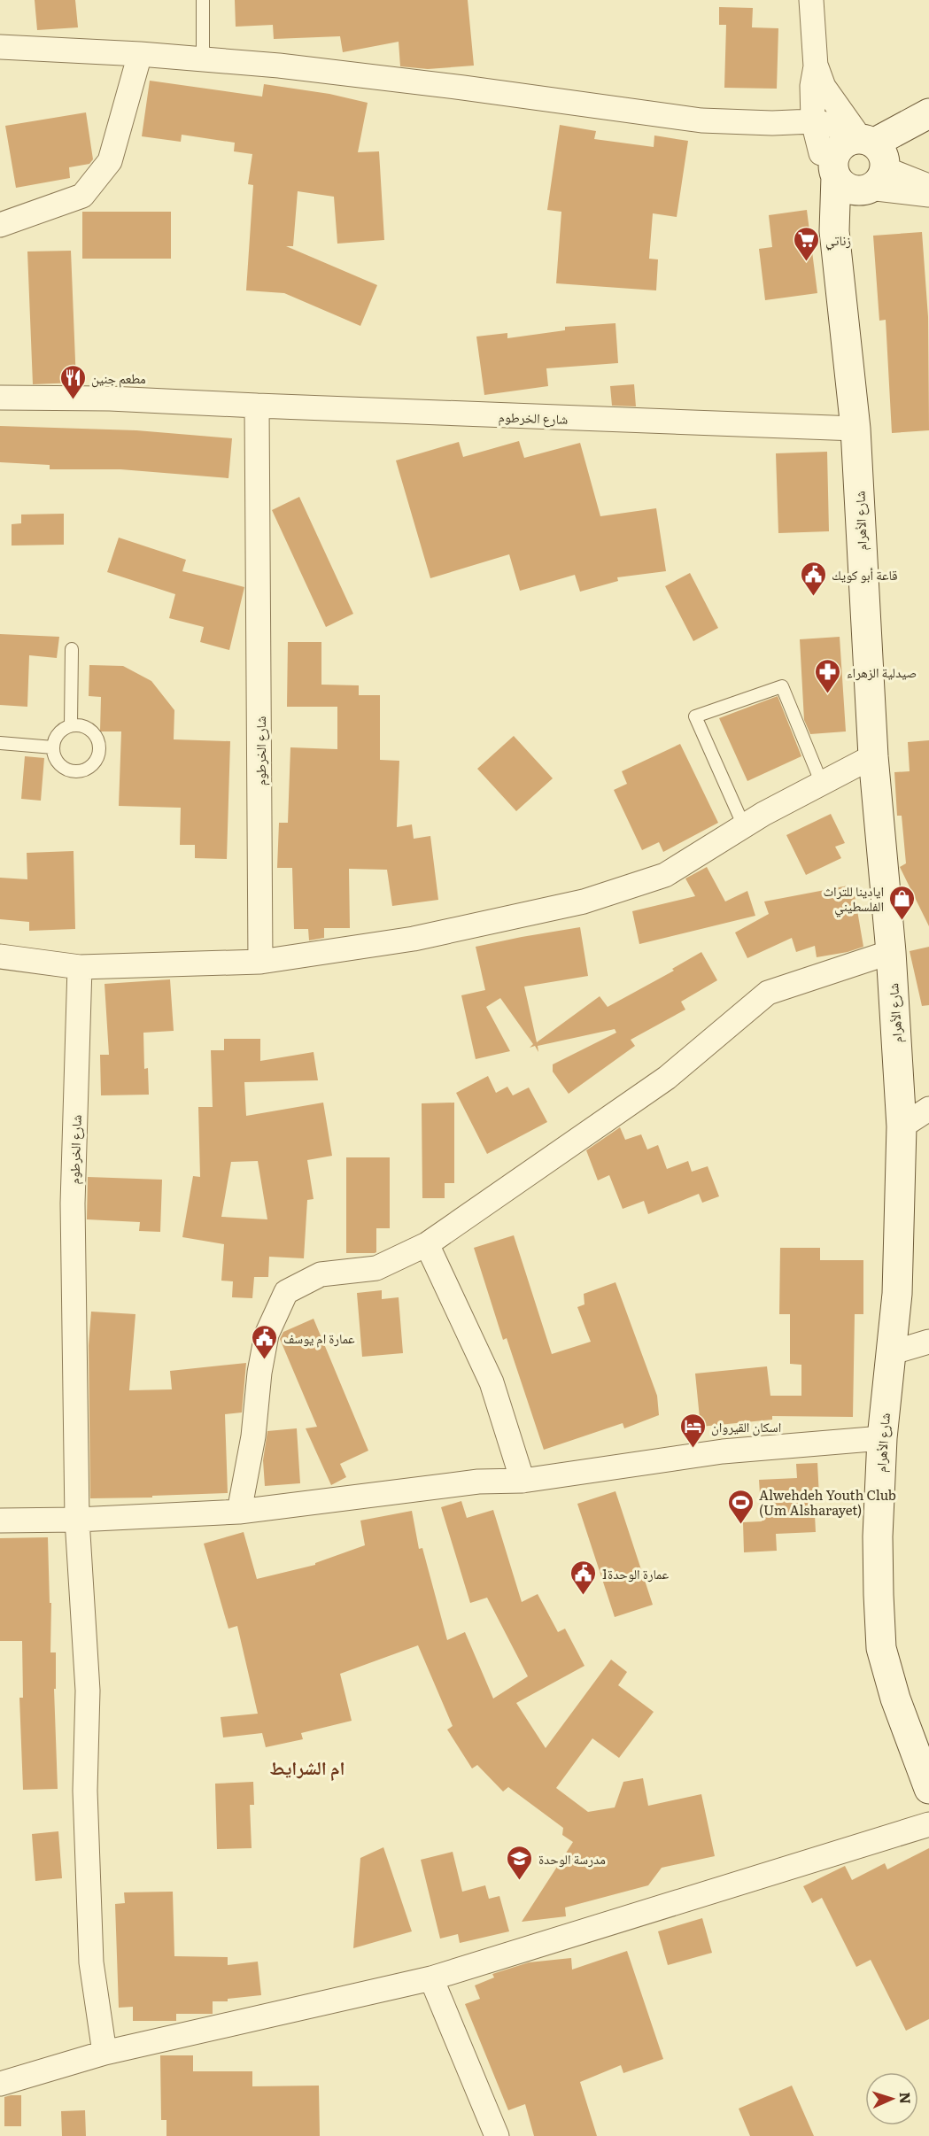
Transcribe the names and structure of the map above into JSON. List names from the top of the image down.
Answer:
{
  "streets": {
    "street": ["شارع الخرطوم", "شارع الأهرام"]
  },
  "crossings": [
    ["شارع الخرطوم", "شارع الأهرام"]
  ],
  "districts": ["ام الشرايط"],
  "places": {
    "supermarket": ["زناتي"],
    "restaurant": ["مطعم جنين"],
    "public building": ["قاعة أبو كويك", "عمارة ام يوسف", "عمارة الوحدة1"],
    "pharmacy": ["صيدلية الزهراء"],
    "shop": ["ايادينا للتراث الفلسطيني"],
    "hotel": ["اسكان القيروان"],
    "sports": ["Alwehdeh Youth Club (Um Alsharayet)"],
    "school or university": ["مدرسة الوحدة"]
  },
  "north": "right"
}
